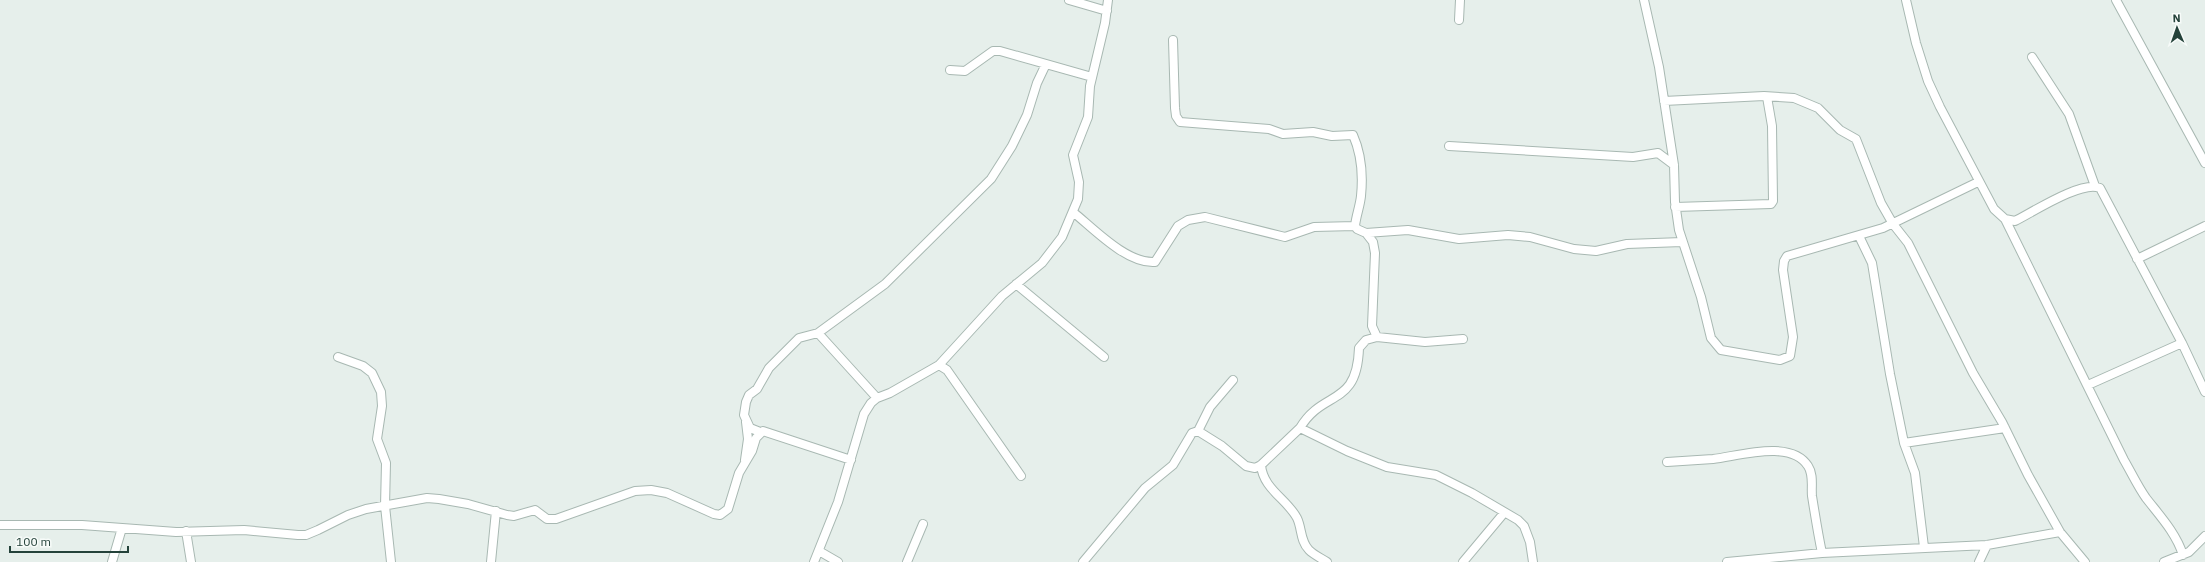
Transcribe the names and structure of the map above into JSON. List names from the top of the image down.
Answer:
{
  "scale_bar": "100 m",
  "north": "top"
}
